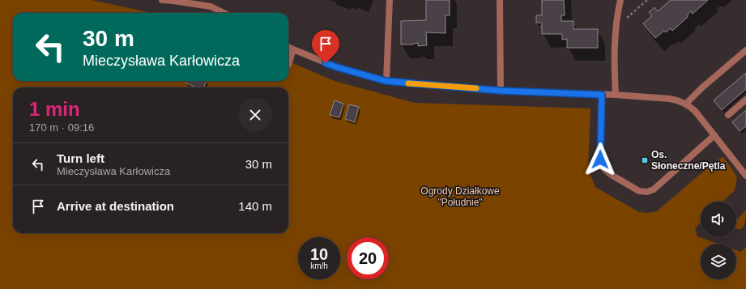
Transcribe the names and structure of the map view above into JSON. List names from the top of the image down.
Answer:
{
  "parks": ["Ogrody Działkowe \"Południe\""],
  "places": {
    "transit": ["Os. Słoneczne/Pętla"]
  },
  "page": {
    "turn": ["30 m", "Mieczysława Karłowicza"],
    "heading": ["1 min", "170 m · 09:16"],
    "list": [
      {
        "name": "Turn left",
        "note": "Mieczysława Karłowicza",
        "value": "30 m"
      },
      {
        "name": "Arrive at destination",
        "value": "140 m"
      }
    ],
    "speed": "10 km/h",
    "limit": "20"
  }
}
